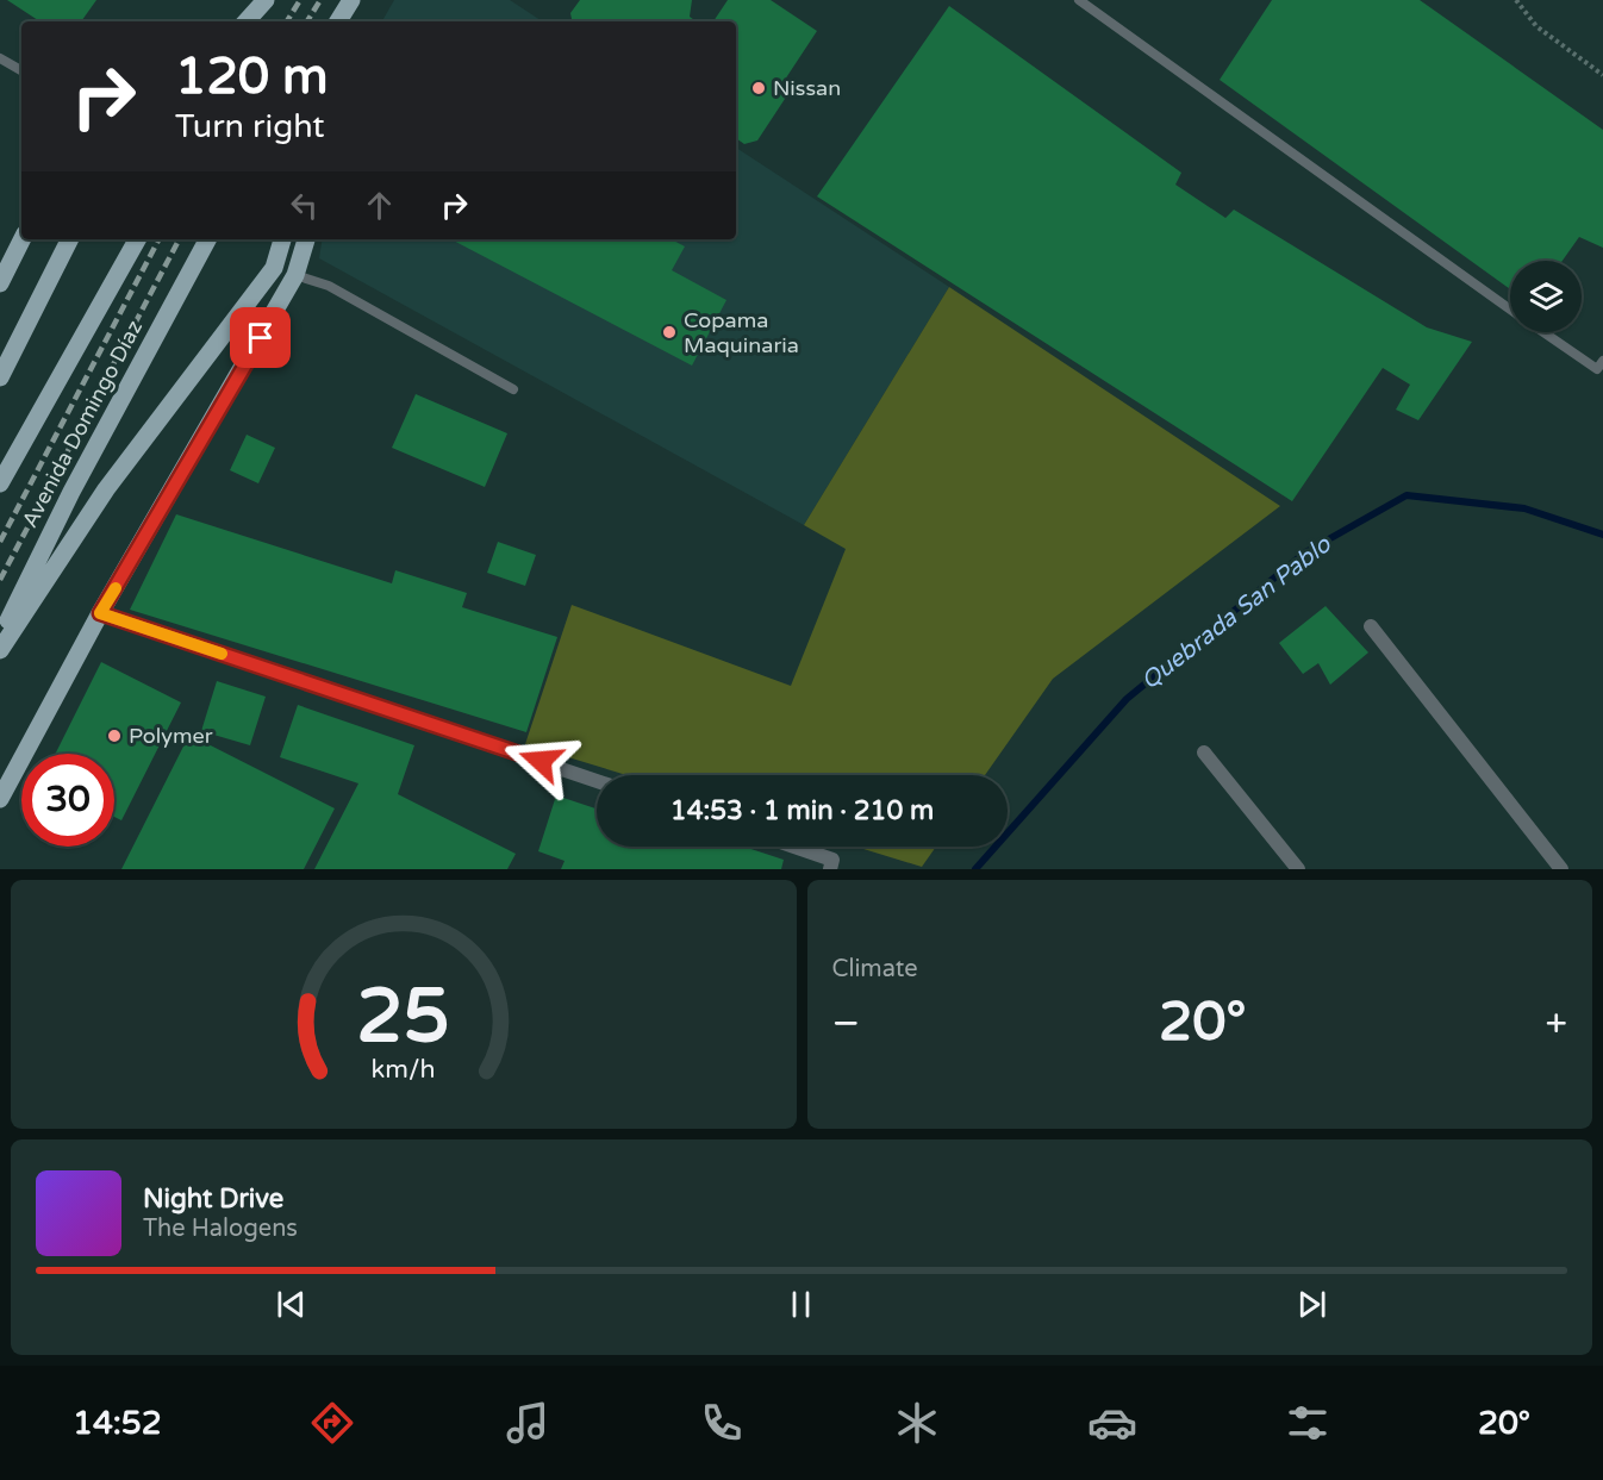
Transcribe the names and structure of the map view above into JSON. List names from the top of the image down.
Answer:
{
  "streets": {
    "main road": ["Avenida Domingo Díaz"]
  },
  "water": ["Quebrada San Pablo"],
  "places": ["Nissan", "Copama Maquinaria", "Polymer"],
  "page": {
    "turn": ["120 m", "Turn right"],
    "limit": "30",
    "trip": "14:53 · 1 min · 210 m",
    "tile": "Climate",
    "heat": ["−", "20°", "+"],
    "song": ["Night Drive", "The Halogens"],
    "tabs": ["14:52", "20°"],
    "gauge": ["25", "km/h"]
  }
}
